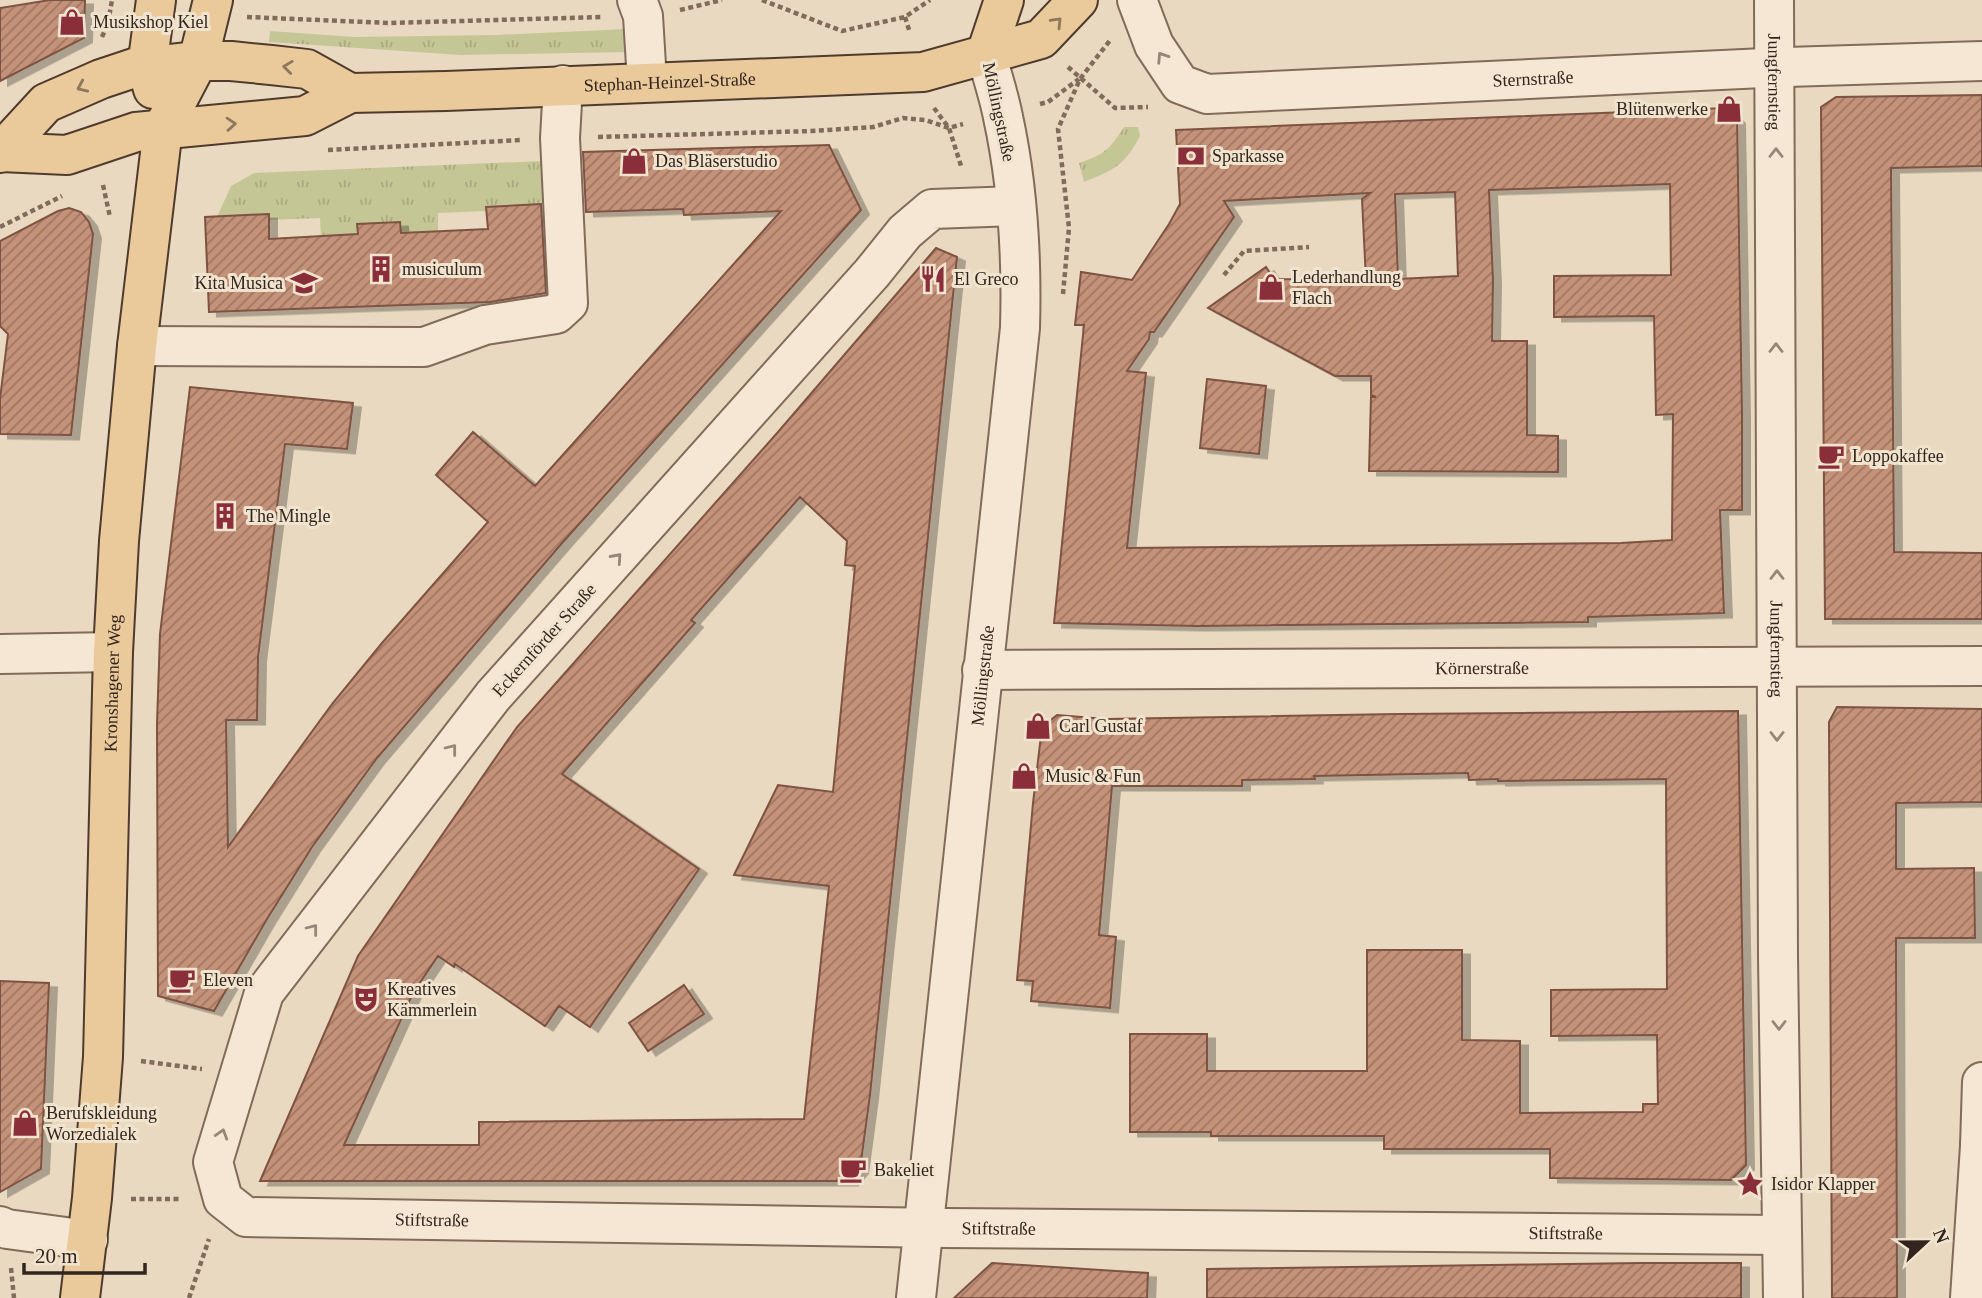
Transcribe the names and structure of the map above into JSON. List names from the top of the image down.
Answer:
{
  "streets": {
    "main road": ["Stephan-Heinzel-Straße", "Kronshagener Weg"],
    "street": [
      "Sternstraße",
      "Jungfernstieg",
      "Möllingstraße",
      "Eckernförder Straße",
      "Körnerstraße",
      "Stiftstraße"
    ]
  },
  "crossings": [
    ["Sternstraße", "Jungfernstieg"],
    ["Stephan-Heinzel-Straße", "Möllingstraße"],
    ["Stephan-Heinzel-Straße", "Kronshagener Weg"],
    ["Jungfernstieg", "Körnerstraße"],
    ["Jungfernstieg", "Stiftstraße"],
    ["Möllingstraße", "Eckernförder Straße"],
    ["Möllingstraße", "Körnerstraße"],
    ["Möllingstraße", "Stiftstraße"],
    ["Eckernförder Straße", "Stiftstraße"]
  ],
  "one_way": ["Sternstraße", "Eckernförder Straße"],
  "places": {
    "shop": [
      "Musikshop Kiel",
      "Blütenwerke",
      "Das Bläserstudio",
      "Lederhandlung Flach",
      "Carl Gustaf",
      "Music & Fun",
      "Berufskleidung Worzedialek"
    ],
    "bank": ["Sparkasse"],
    "building": ["musiculum", "The Mingle"],
    "restaurant": ["El Greco"],
    "school or university": ["Kita Musica"],
    "cafe": ["Loppokaffee", "Eleven", "Bakeliet"],
    "theatre": ["Kreatives Kämmerlein"],
    "place": ["Isidor Klapper"]
  },
  "scale_bar": "20 m",
  "north": "right"
}
